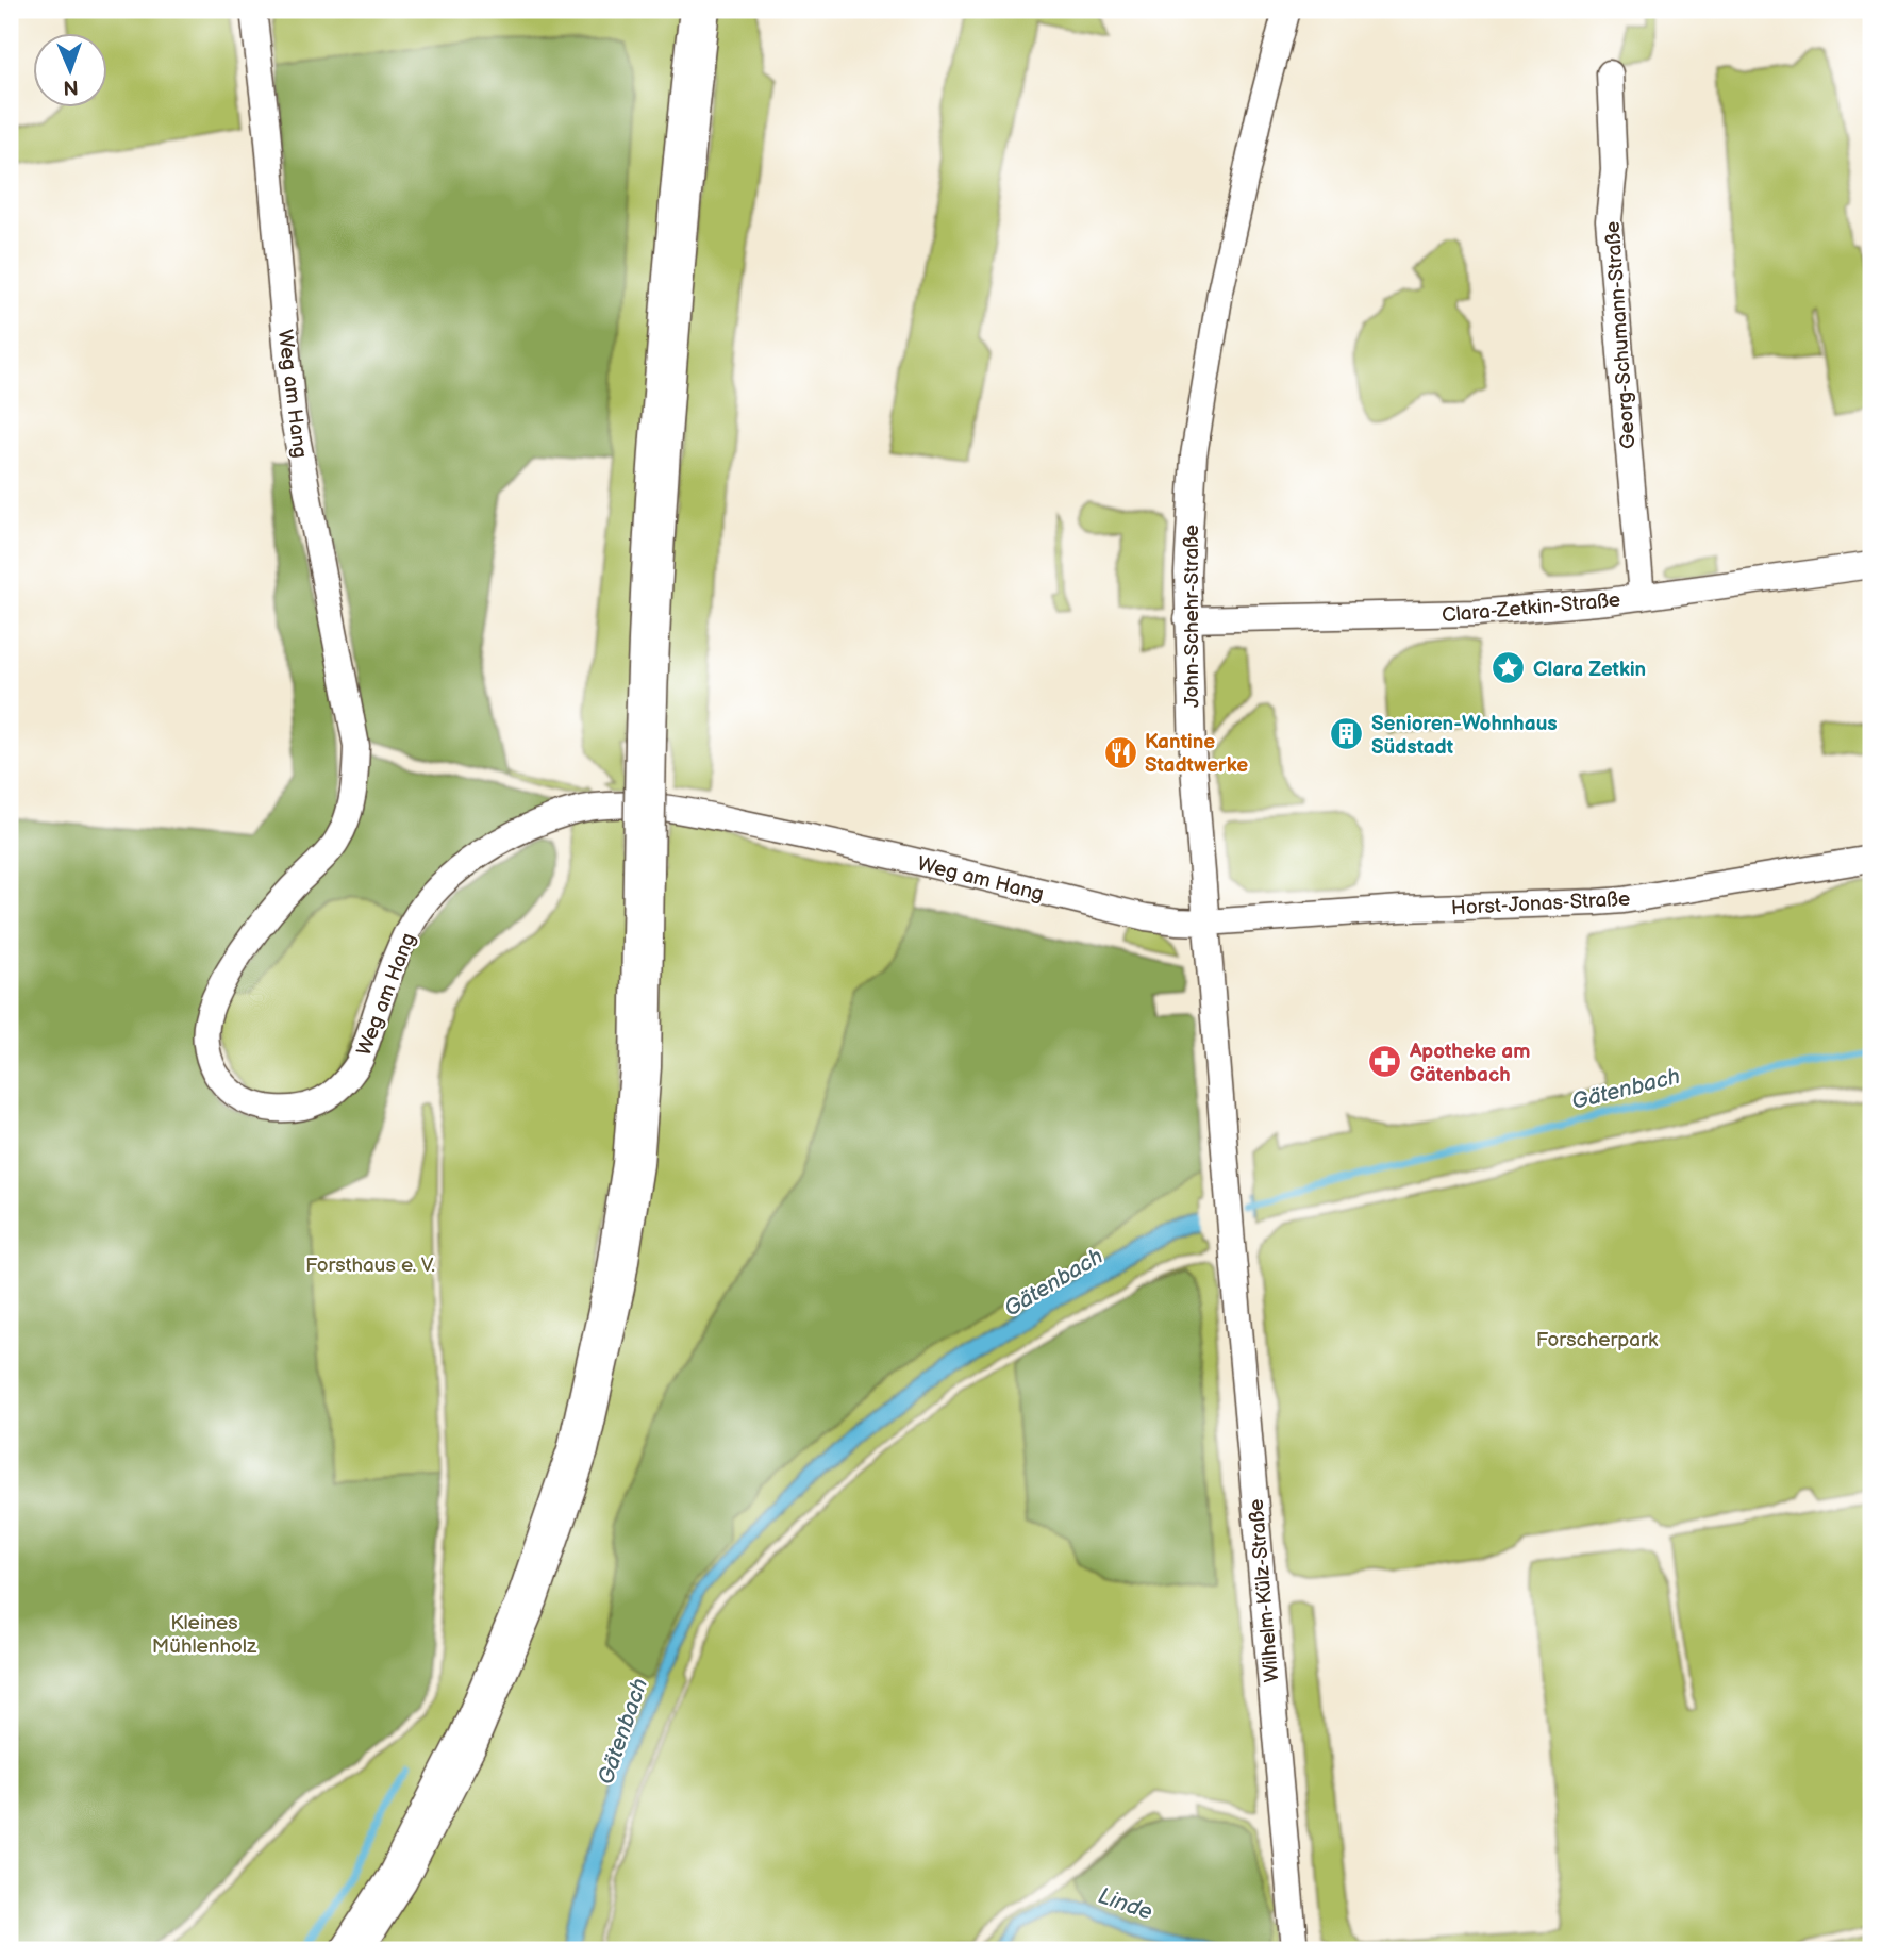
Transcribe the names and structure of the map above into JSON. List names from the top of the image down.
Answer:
{
  "streets": {
    "street": [
      "Georg-Schumann-Straße",
      "Weg am Hang",
      "Clara-Zetkin-Straße",
      "John-Schehr-Straße",
      "Horst-Jonas-Straße",
      "Wilhelm-Külz-Straße"
    ]
  },
  "crossings": [
    ["Georg-Schumann-Straße", "Clara-Zetkin-Straße"],
    ["Weg am Hang", "John-Schehr-Straße"],
    ["Weg am Hang", "Horst-Jonas-Straße"],
    ["Clara-Zetkin-Straße", "John-Schehr-Straße"],
    ["John-Schehr-Straße", "Horst-Jonas-Straße"],
    ["John-Schehr-Straße", "Wilhelm-Külz-Straße"]
  ],
  "water": ["Gätenbach", "Linde"],
  "parks": ["Forsthaus e. V.", "Forscherpark", "Kleines Mühlenholz"],
  "places": {
    "place": ["Clara Zetkin"],
    "building": ["Senioren-Wohnhaus Südstadt"],
    "restaurant": ["Kantine Stadtwerke"],
    "pharmacy": ["Apotheke am Gätenbach"]
  },
  "north": "bottom"
}
